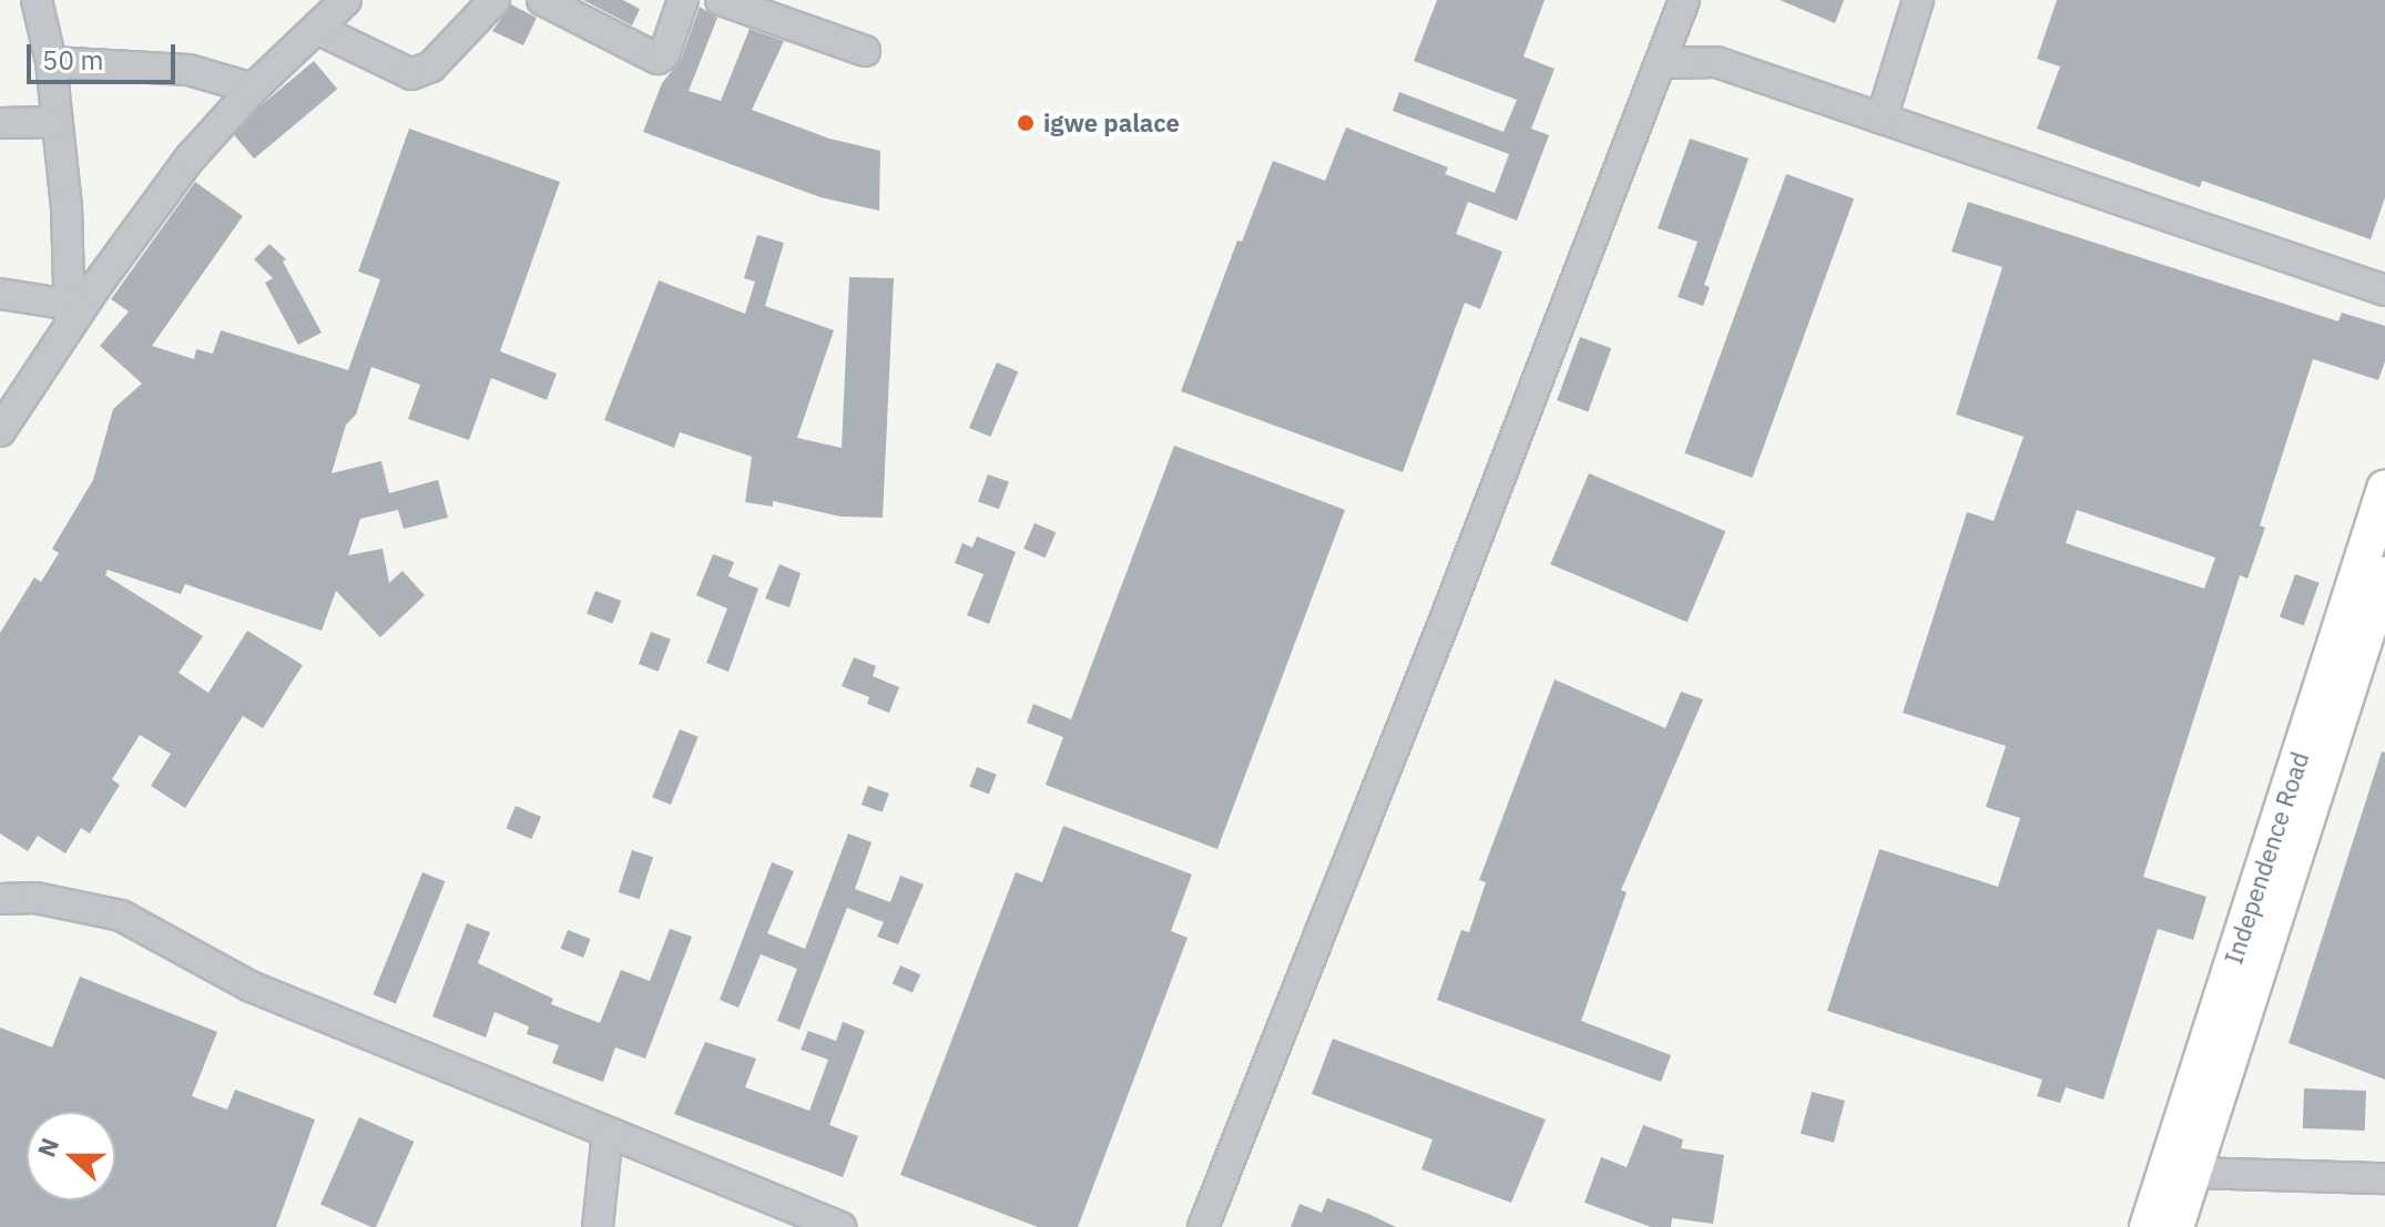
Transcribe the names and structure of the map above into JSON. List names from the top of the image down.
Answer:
{
  "streets": {
    "main road": ["Independence Road"]
  },
  "places": ["igwe palace"],
  "scale_bar": "50 m",
  "north": "left"
}
